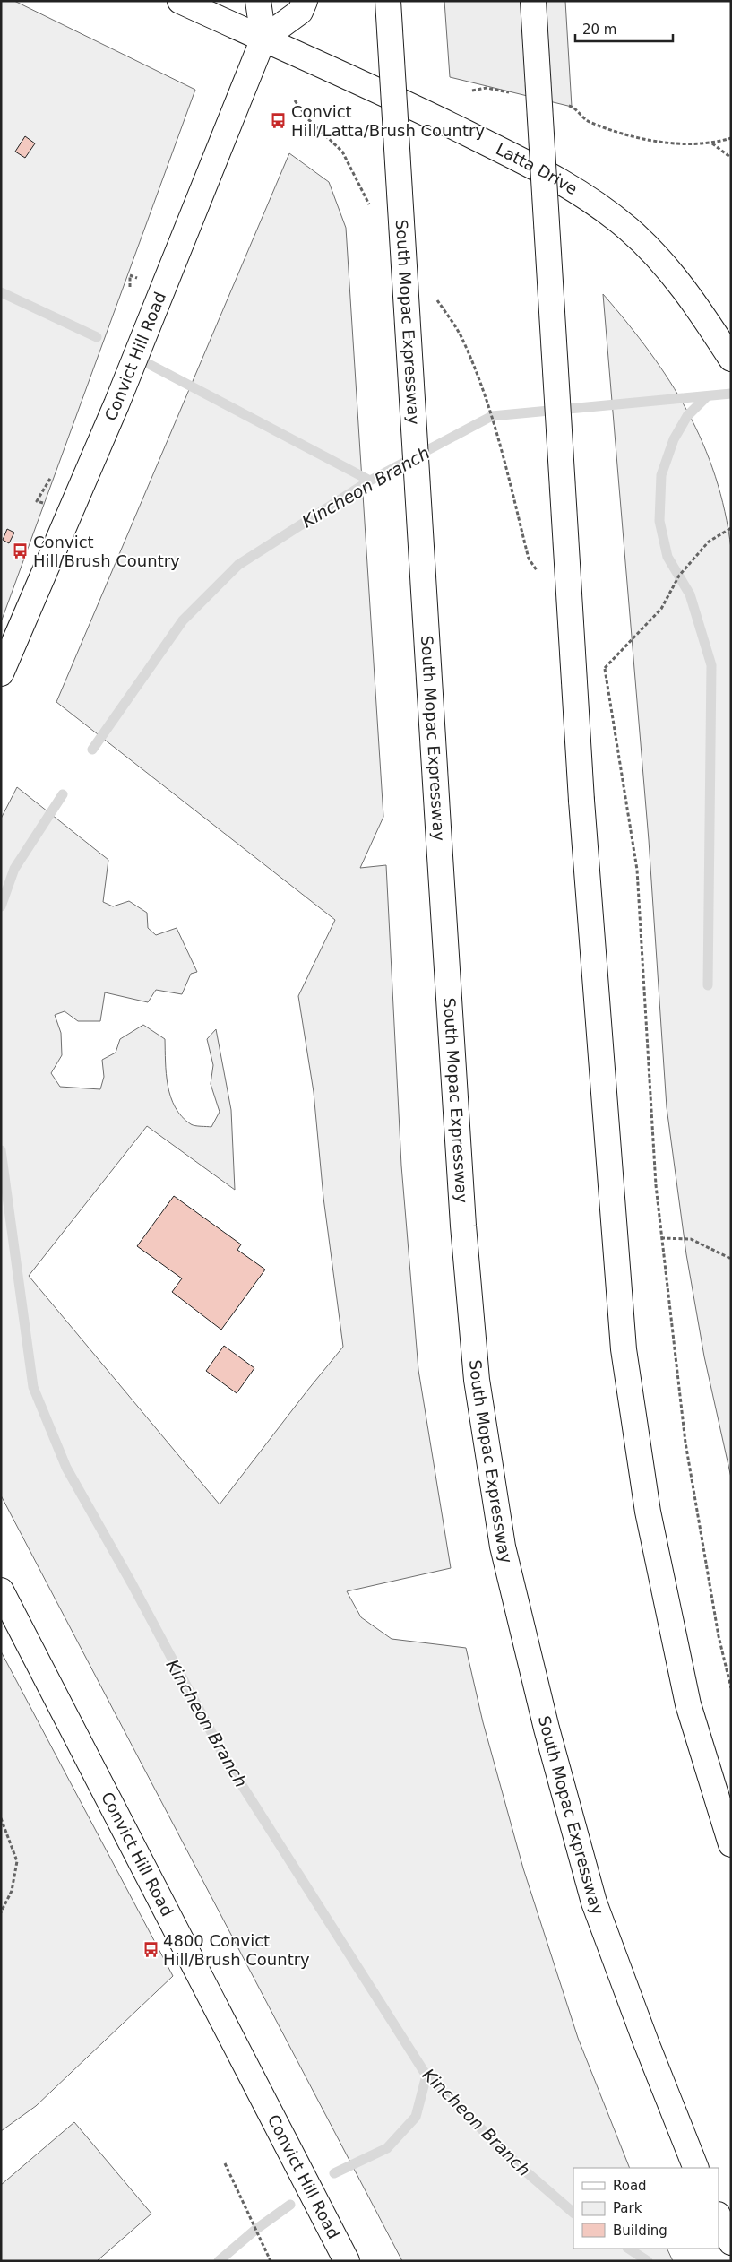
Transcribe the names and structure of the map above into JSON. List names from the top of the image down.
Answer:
{
  "streets": {
    "main road": ["Latta Drive", "South Mopac Expressway", "Convict Hill Road"]
  },
  "crossings": [
    ["Latta Drive", "Convict Hill Road"]
  ],
  "water": ["Kincheon Branch"],
  "places": {
    "bus stop": ["Convict Hill/Latta/Brush Country", "Convict Hill/Brush Country", "4800 Convict Hill/Brush Country"]
  },
  "legend": ["Road", "Park", "Building"],
  "scale_bar": "20 m"
}
